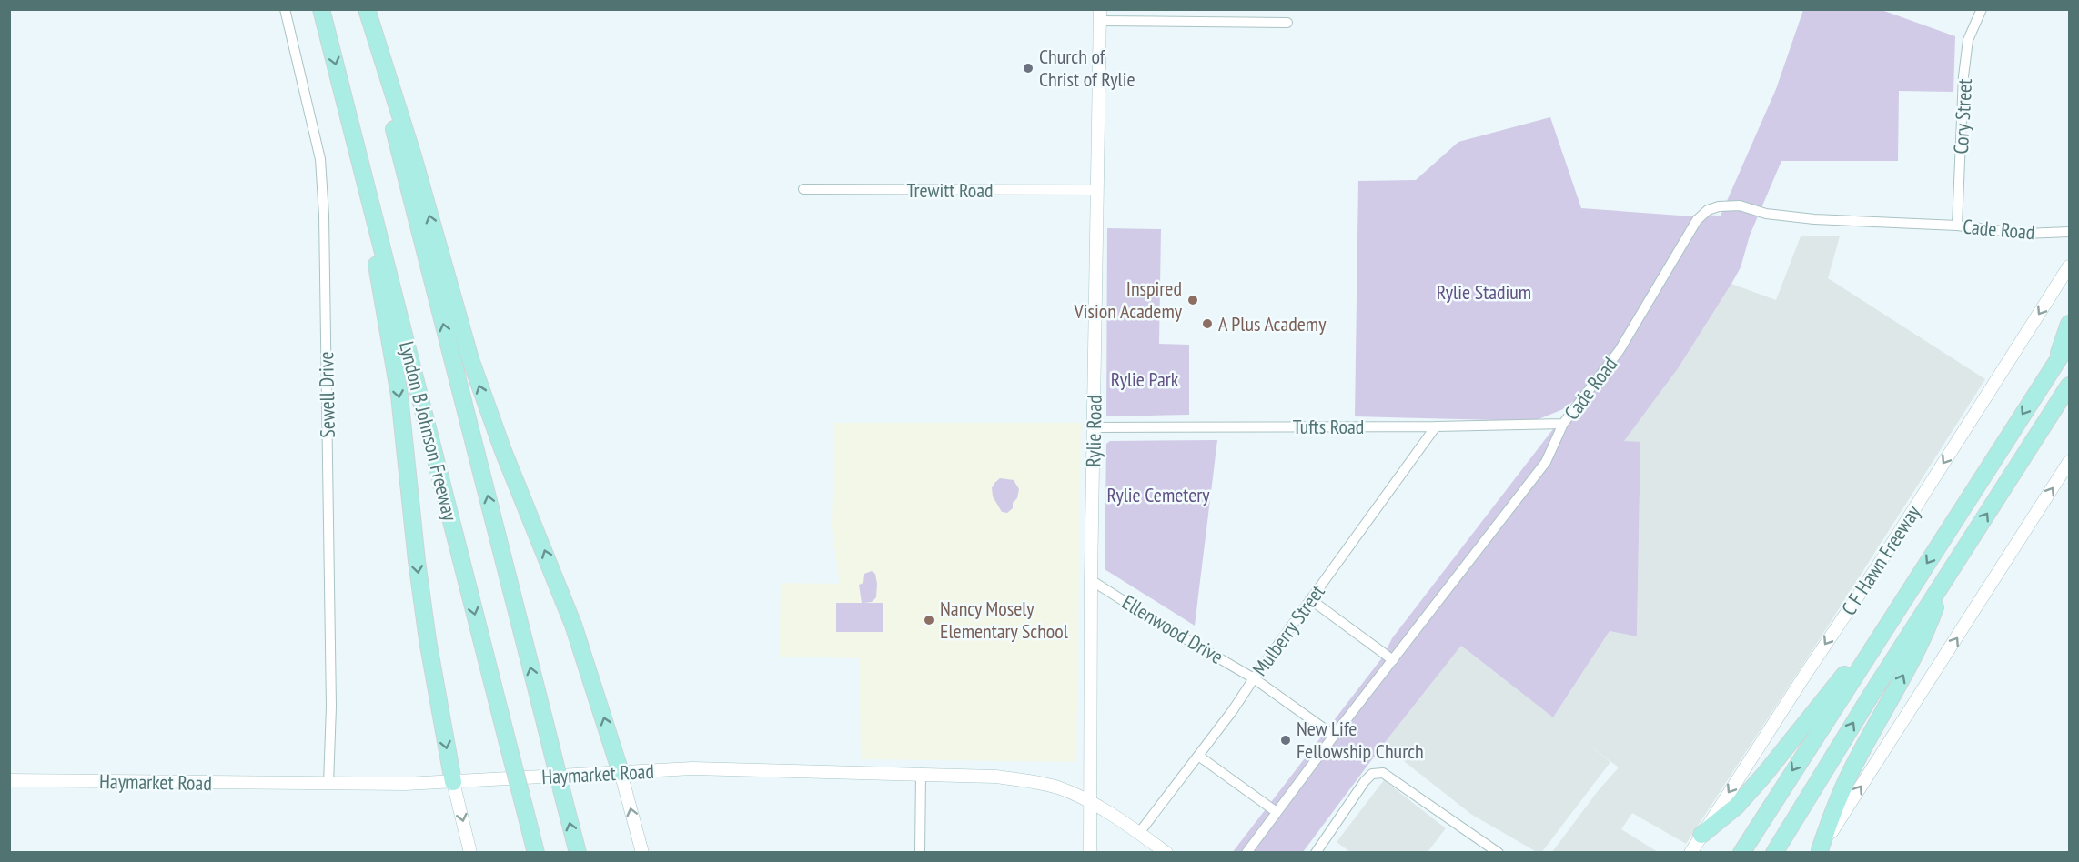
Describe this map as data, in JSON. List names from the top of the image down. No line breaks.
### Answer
{"streets":{"highway":["Lyndon B Johnson Freeway","C F Hawn Freeway"],"street":["Cory Street","Trewitt Road","Cade Road","Sewell Drive","Tufts Road","Rylie Road","Ellenwood Drive","Mulberry Street","Haymarket Road"]},"crossings":[["Cory Street","Cade Road"],["Trewitt Road","Rylie Road"],["Cade Road","Tufts Road"],["Cade Road","Ellenwood Drive"],["Sewell Drive","Haymarket Road"],["Tufts Road","Rylie Road"],["Tufts Road","Mulberry Street"],["Rylie Road","Ellenwood Drive"],["Rylie Road","Haymarket Road"],["Ellenwood Drive","Mulberry Street"],["Mulberry Street","Haymarket Road"]],"parks":["Rylie Stadium","Rylie Park","Rylie Cemetery"],"places":["Church of Christ of Rylie","Inspired Vision Academy","A Plus Academy","Nancy Mosely Elementary School","New Life Fellowship Church"]}
